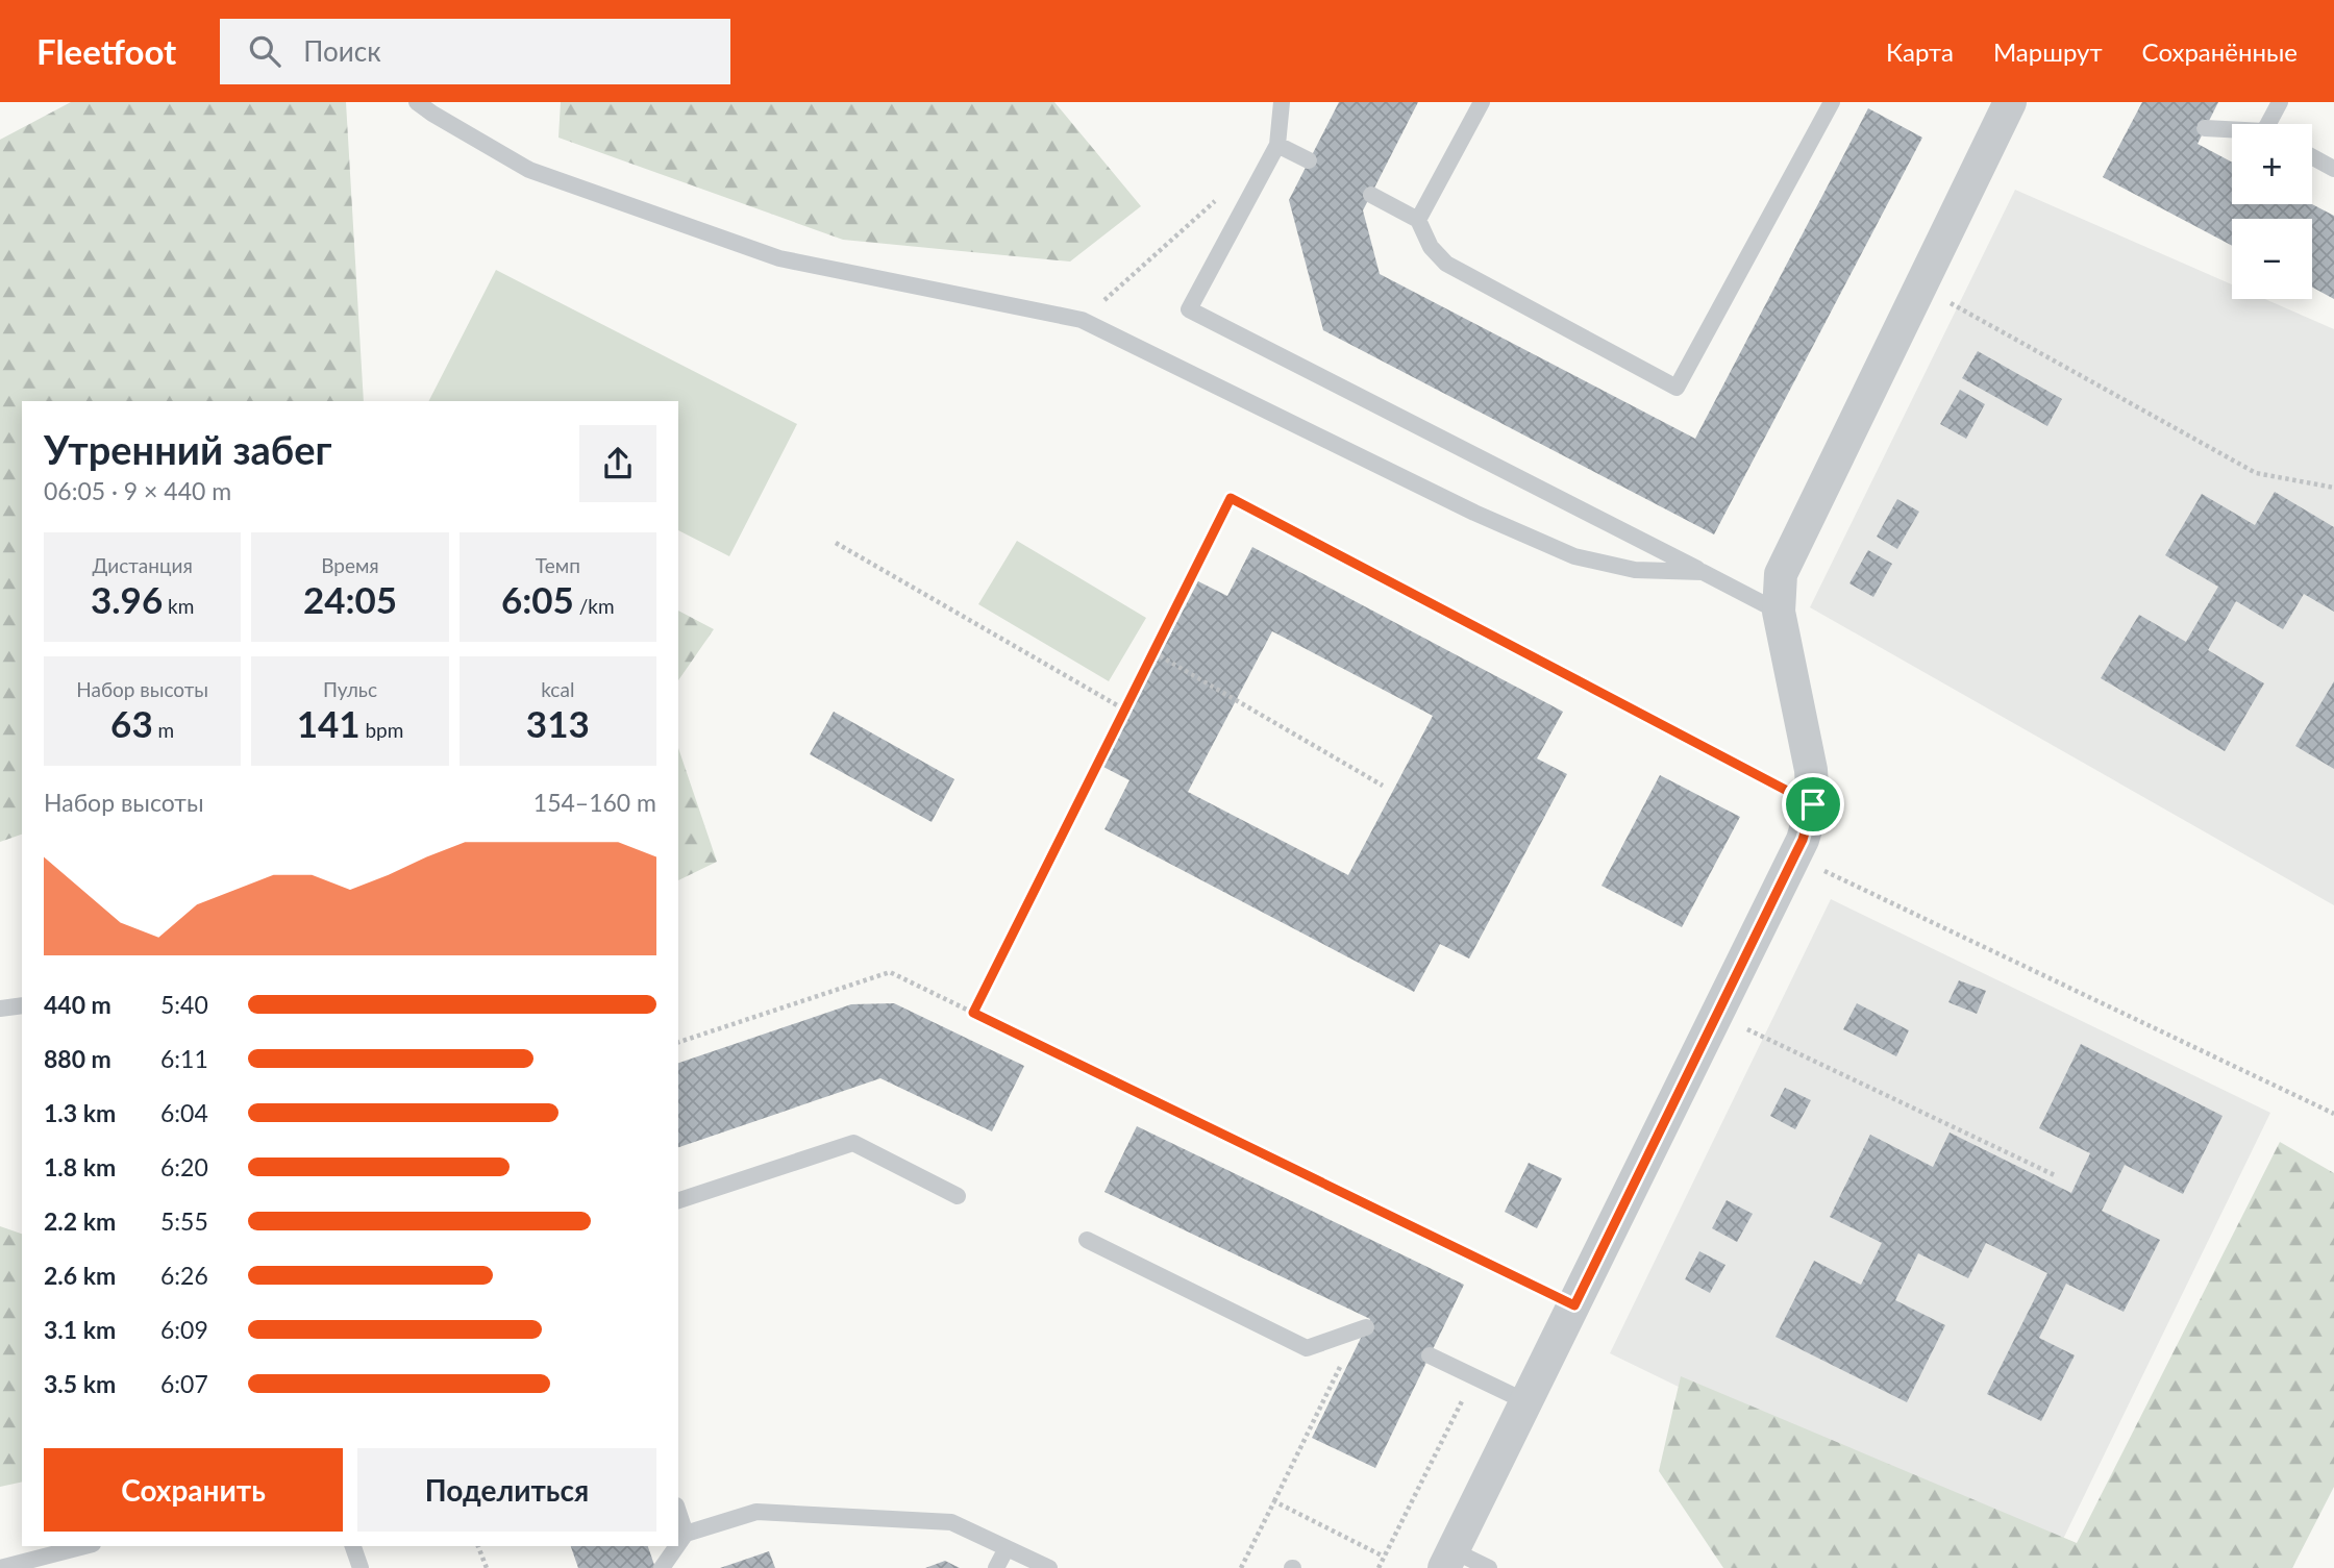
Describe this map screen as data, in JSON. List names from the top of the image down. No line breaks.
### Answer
{"page":{"header":"Fleetfoot","search":"Поиск","nav":["Карта","Маршрут","Сохранённые"],"map_buttons":["+","−"],"heading":["Утренний забег","06:05 · 9 × 440 m"],"stats":[["Дистанция","3.96 km"],["Время","24:05"],["Темп","6:05 /km"],["Набор высоты","63 m"],["Пульс","141 bpm"],["kcal","313"]],"chart":["Набор высоты","154–160 m"],"list":[{"name":"440 m","note":"5:40"},{"name":"880 m","note":"6:11"},{"name":"1.3 km","note":"6:04"},{"name":"1.8 km","note":"6:20"},{"name":"2.2 km","note":"5:55"},{"name":"2.6 km","note":"6:26"},{"name":"3.1 km","note":"6:09"},{"name":"3.5 km","note":"6:07"}],"buttons":["Сохранить","Поделиться"]}}
